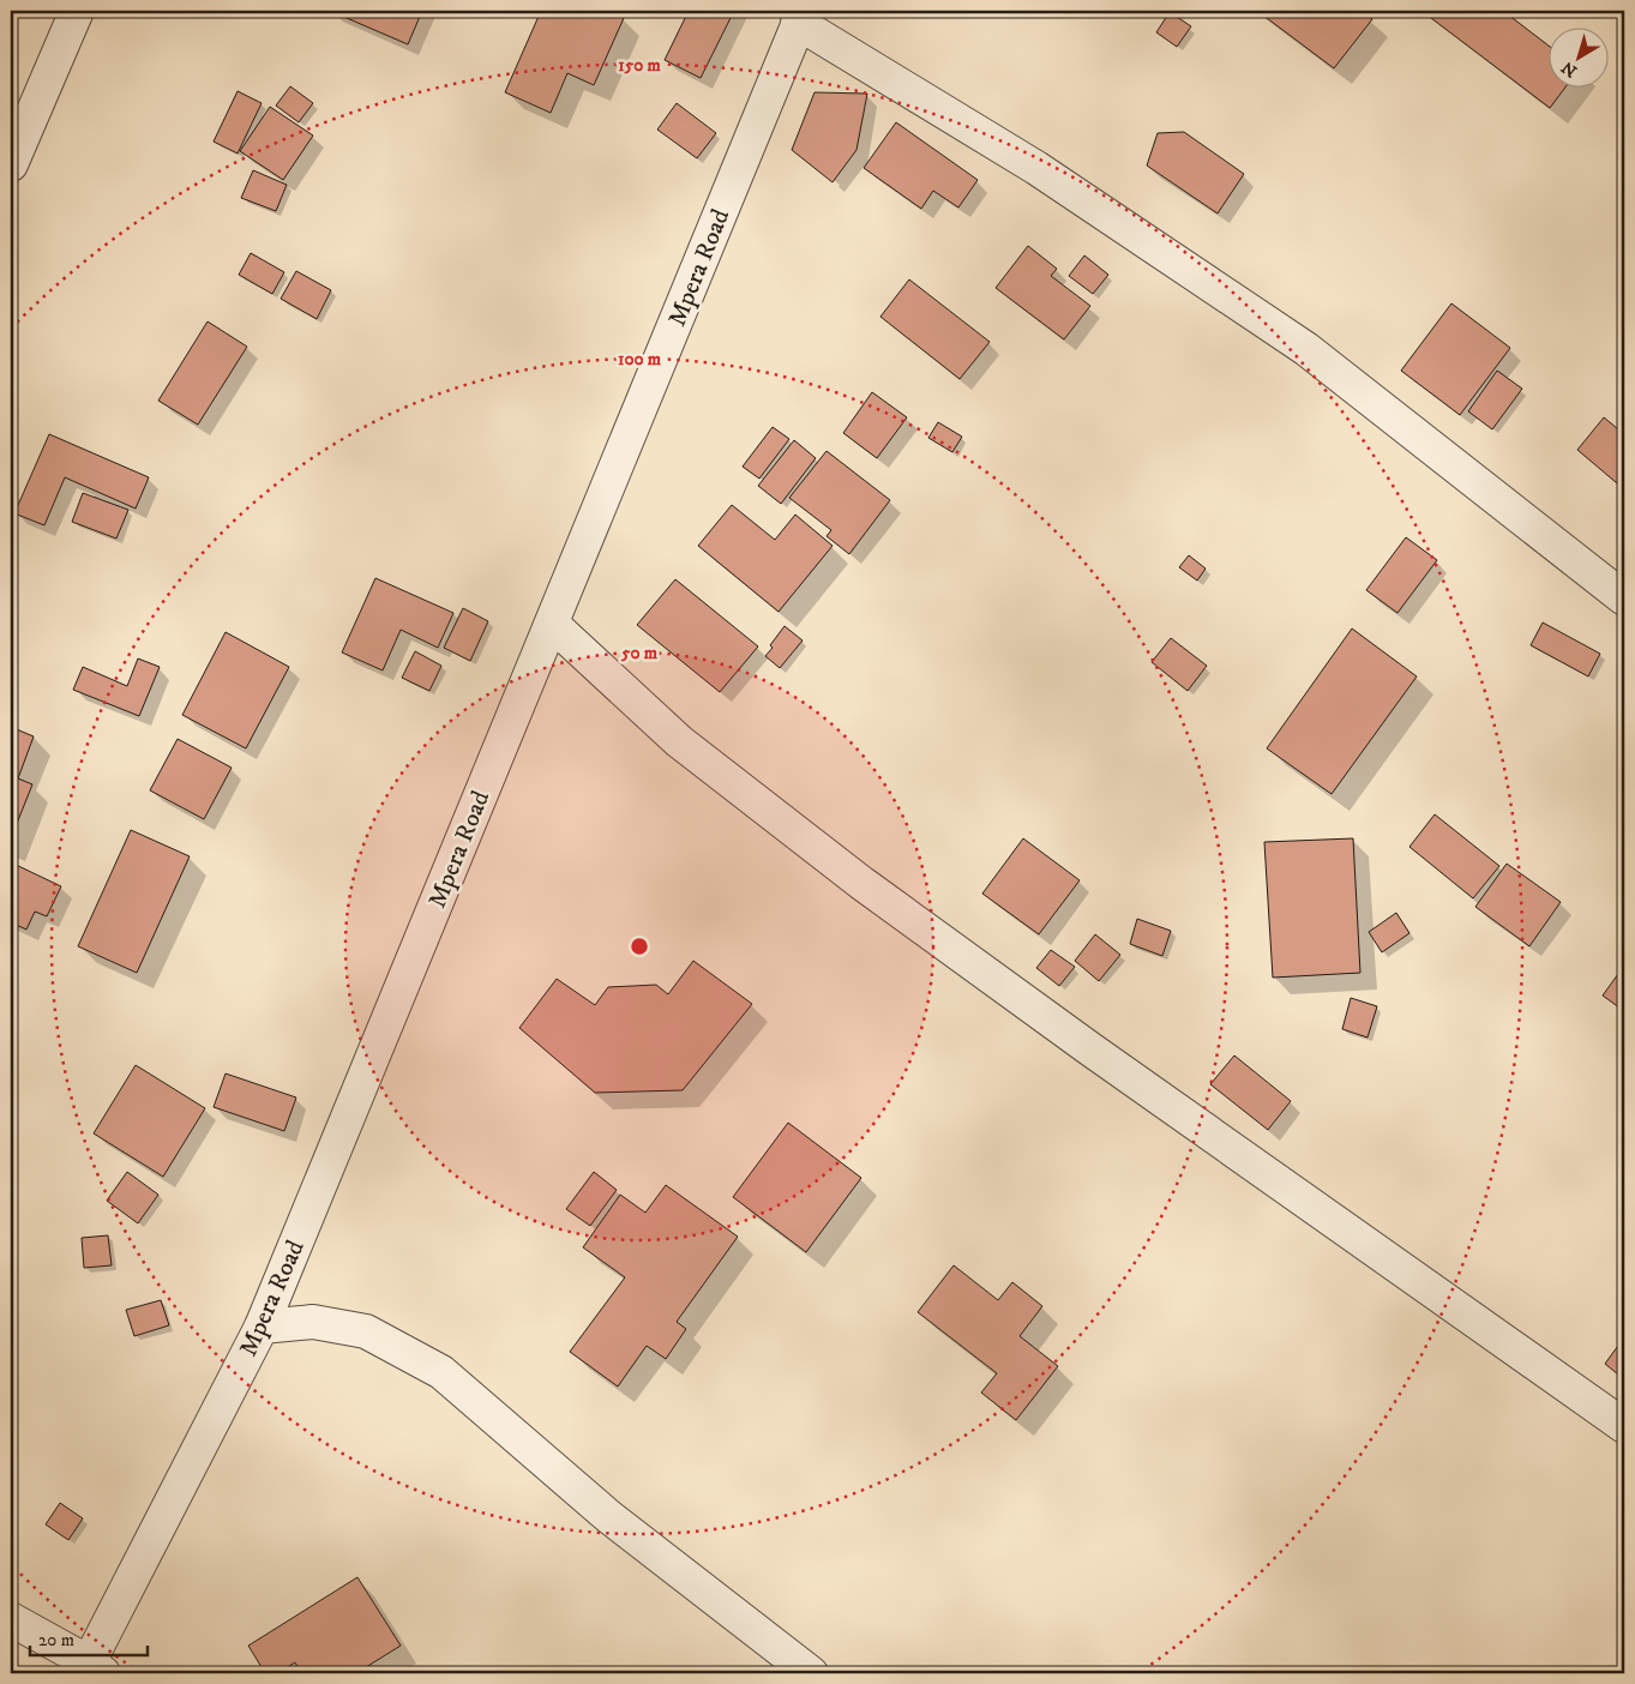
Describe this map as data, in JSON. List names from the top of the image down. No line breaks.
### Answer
{"streets":{"street":["Mpera Road"]},"scale_bar":"20 m","north":"bottom left","rings":["150 m","100 m","50 m"]}
